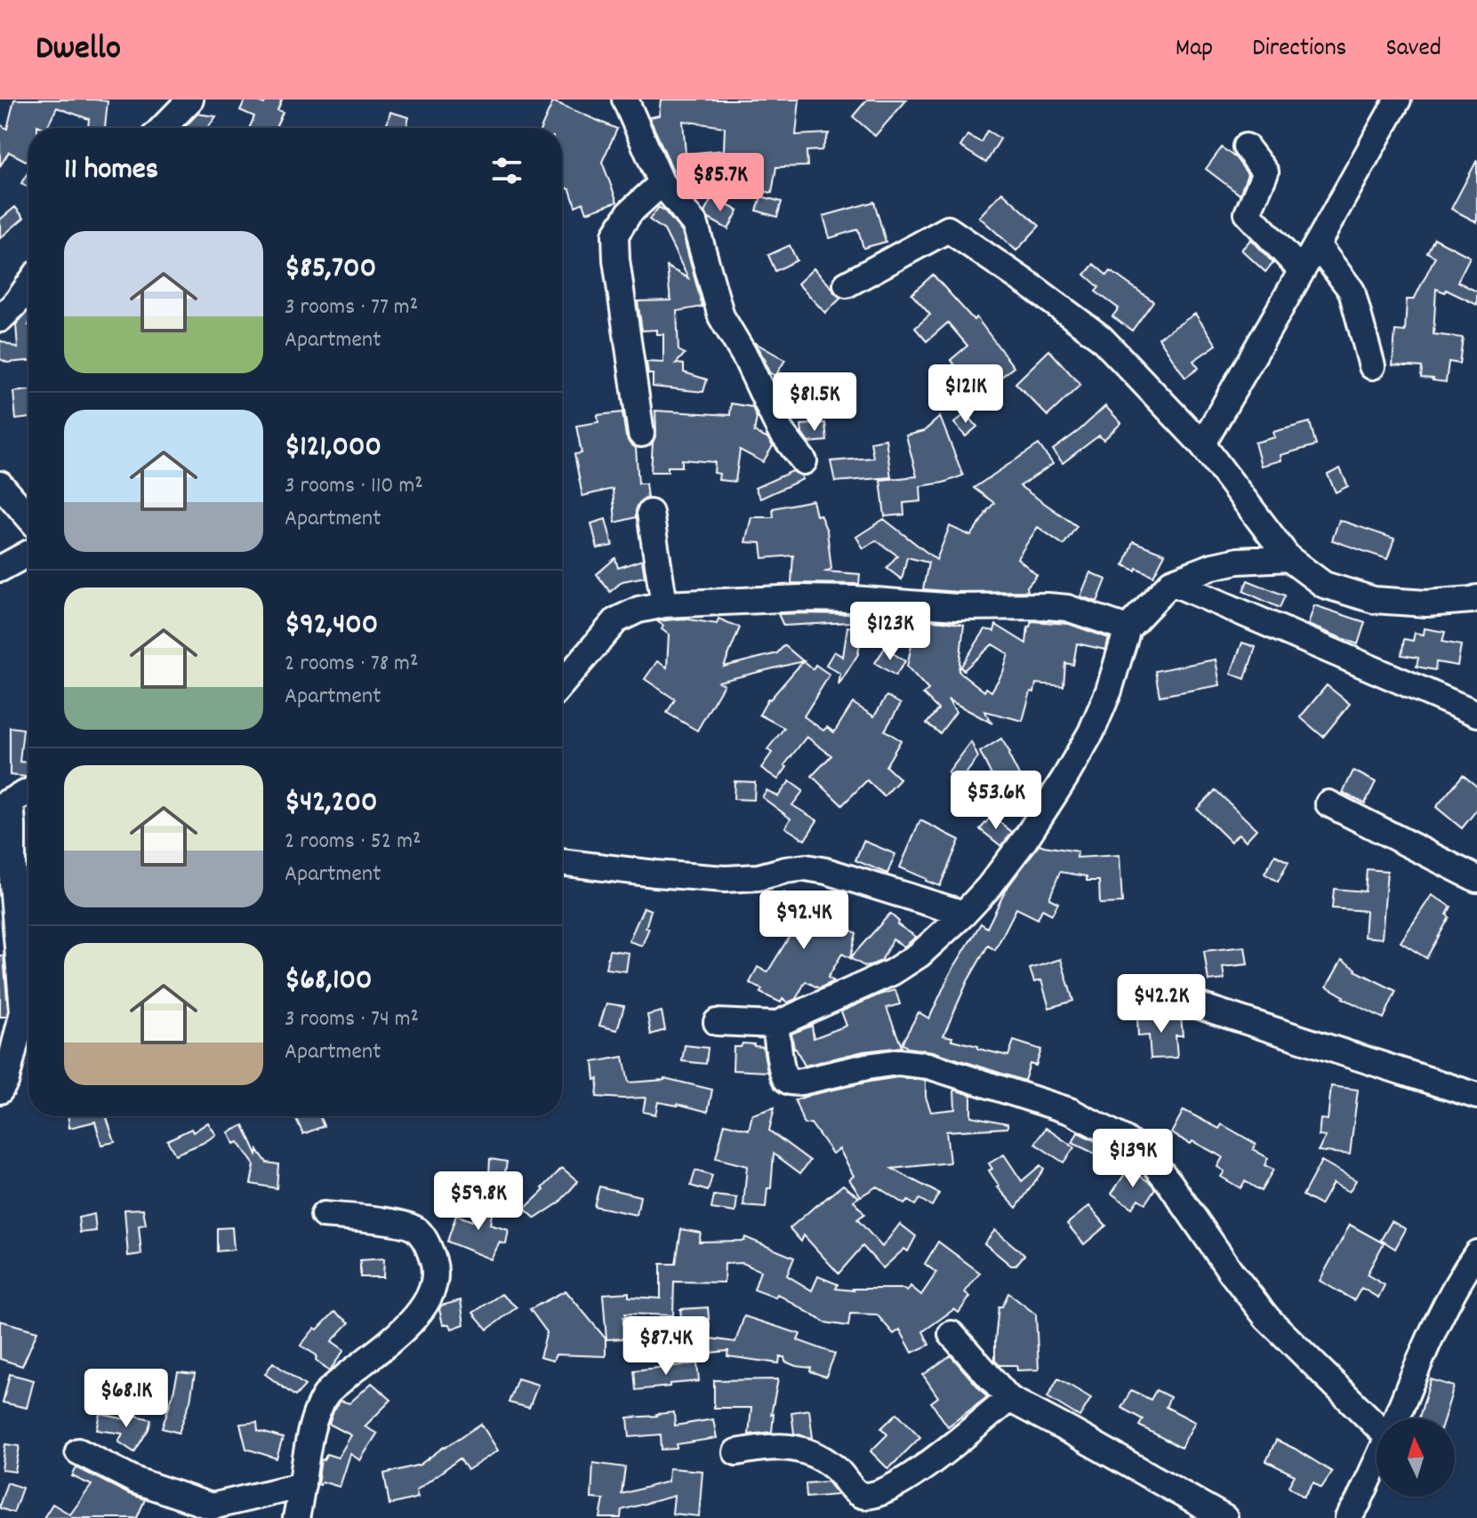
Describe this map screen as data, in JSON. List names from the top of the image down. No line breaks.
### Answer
{"north":"top","page":{"header":"Dwello","nav":["Map","Directions","Saved"],"heading":"11 homes","price":["$85.7K","$121K","$81.5K","$123K","$53.6K","$92.4K","$42.2K","$139K","$59.8K","$87.4K","$68.1K"],"list":[{"name":"$85,700","note":"3 rooms · 77 m² · Apartment"},{"name":"$121,000","note":"3 rooms · 110 m² · Apartment"},{"name":"$92,400","note":"2 rooms · 78 m² · Apartment"},{"name":"$42,200","note":"2 rooms · 52 m² · Apartment"},{"name":"$68,100","note":"3 rooms · 74 m² · Apartment"}]}}
